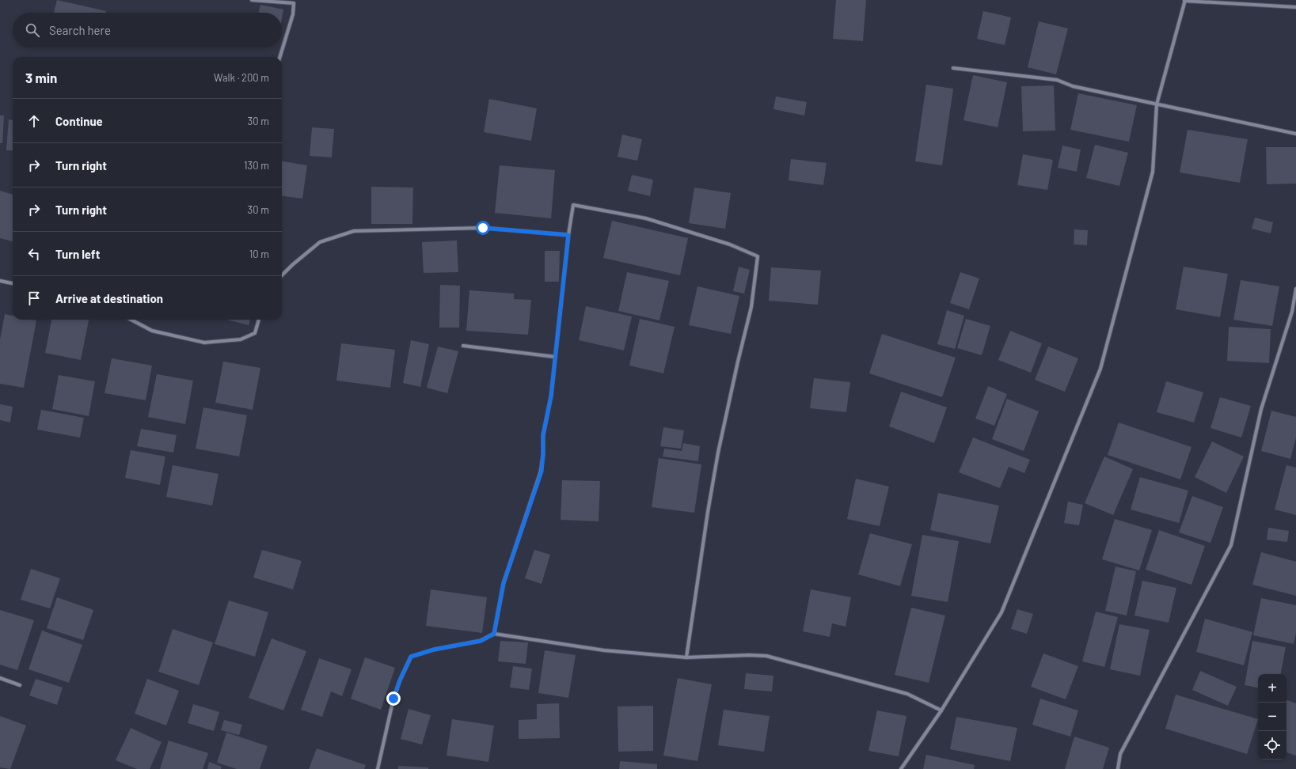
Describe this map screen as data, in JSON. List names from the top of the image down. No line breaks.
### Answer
{"page":{"search":"Search here","heading":["3 min","Walk · 200 m"],"list":[["Continue","30 m"],["Turn right","130 m"],["Turn right","30 m"],["Turn left","10 m"],"Arrive at destination"],"map_buttons":["+","−"]}}
